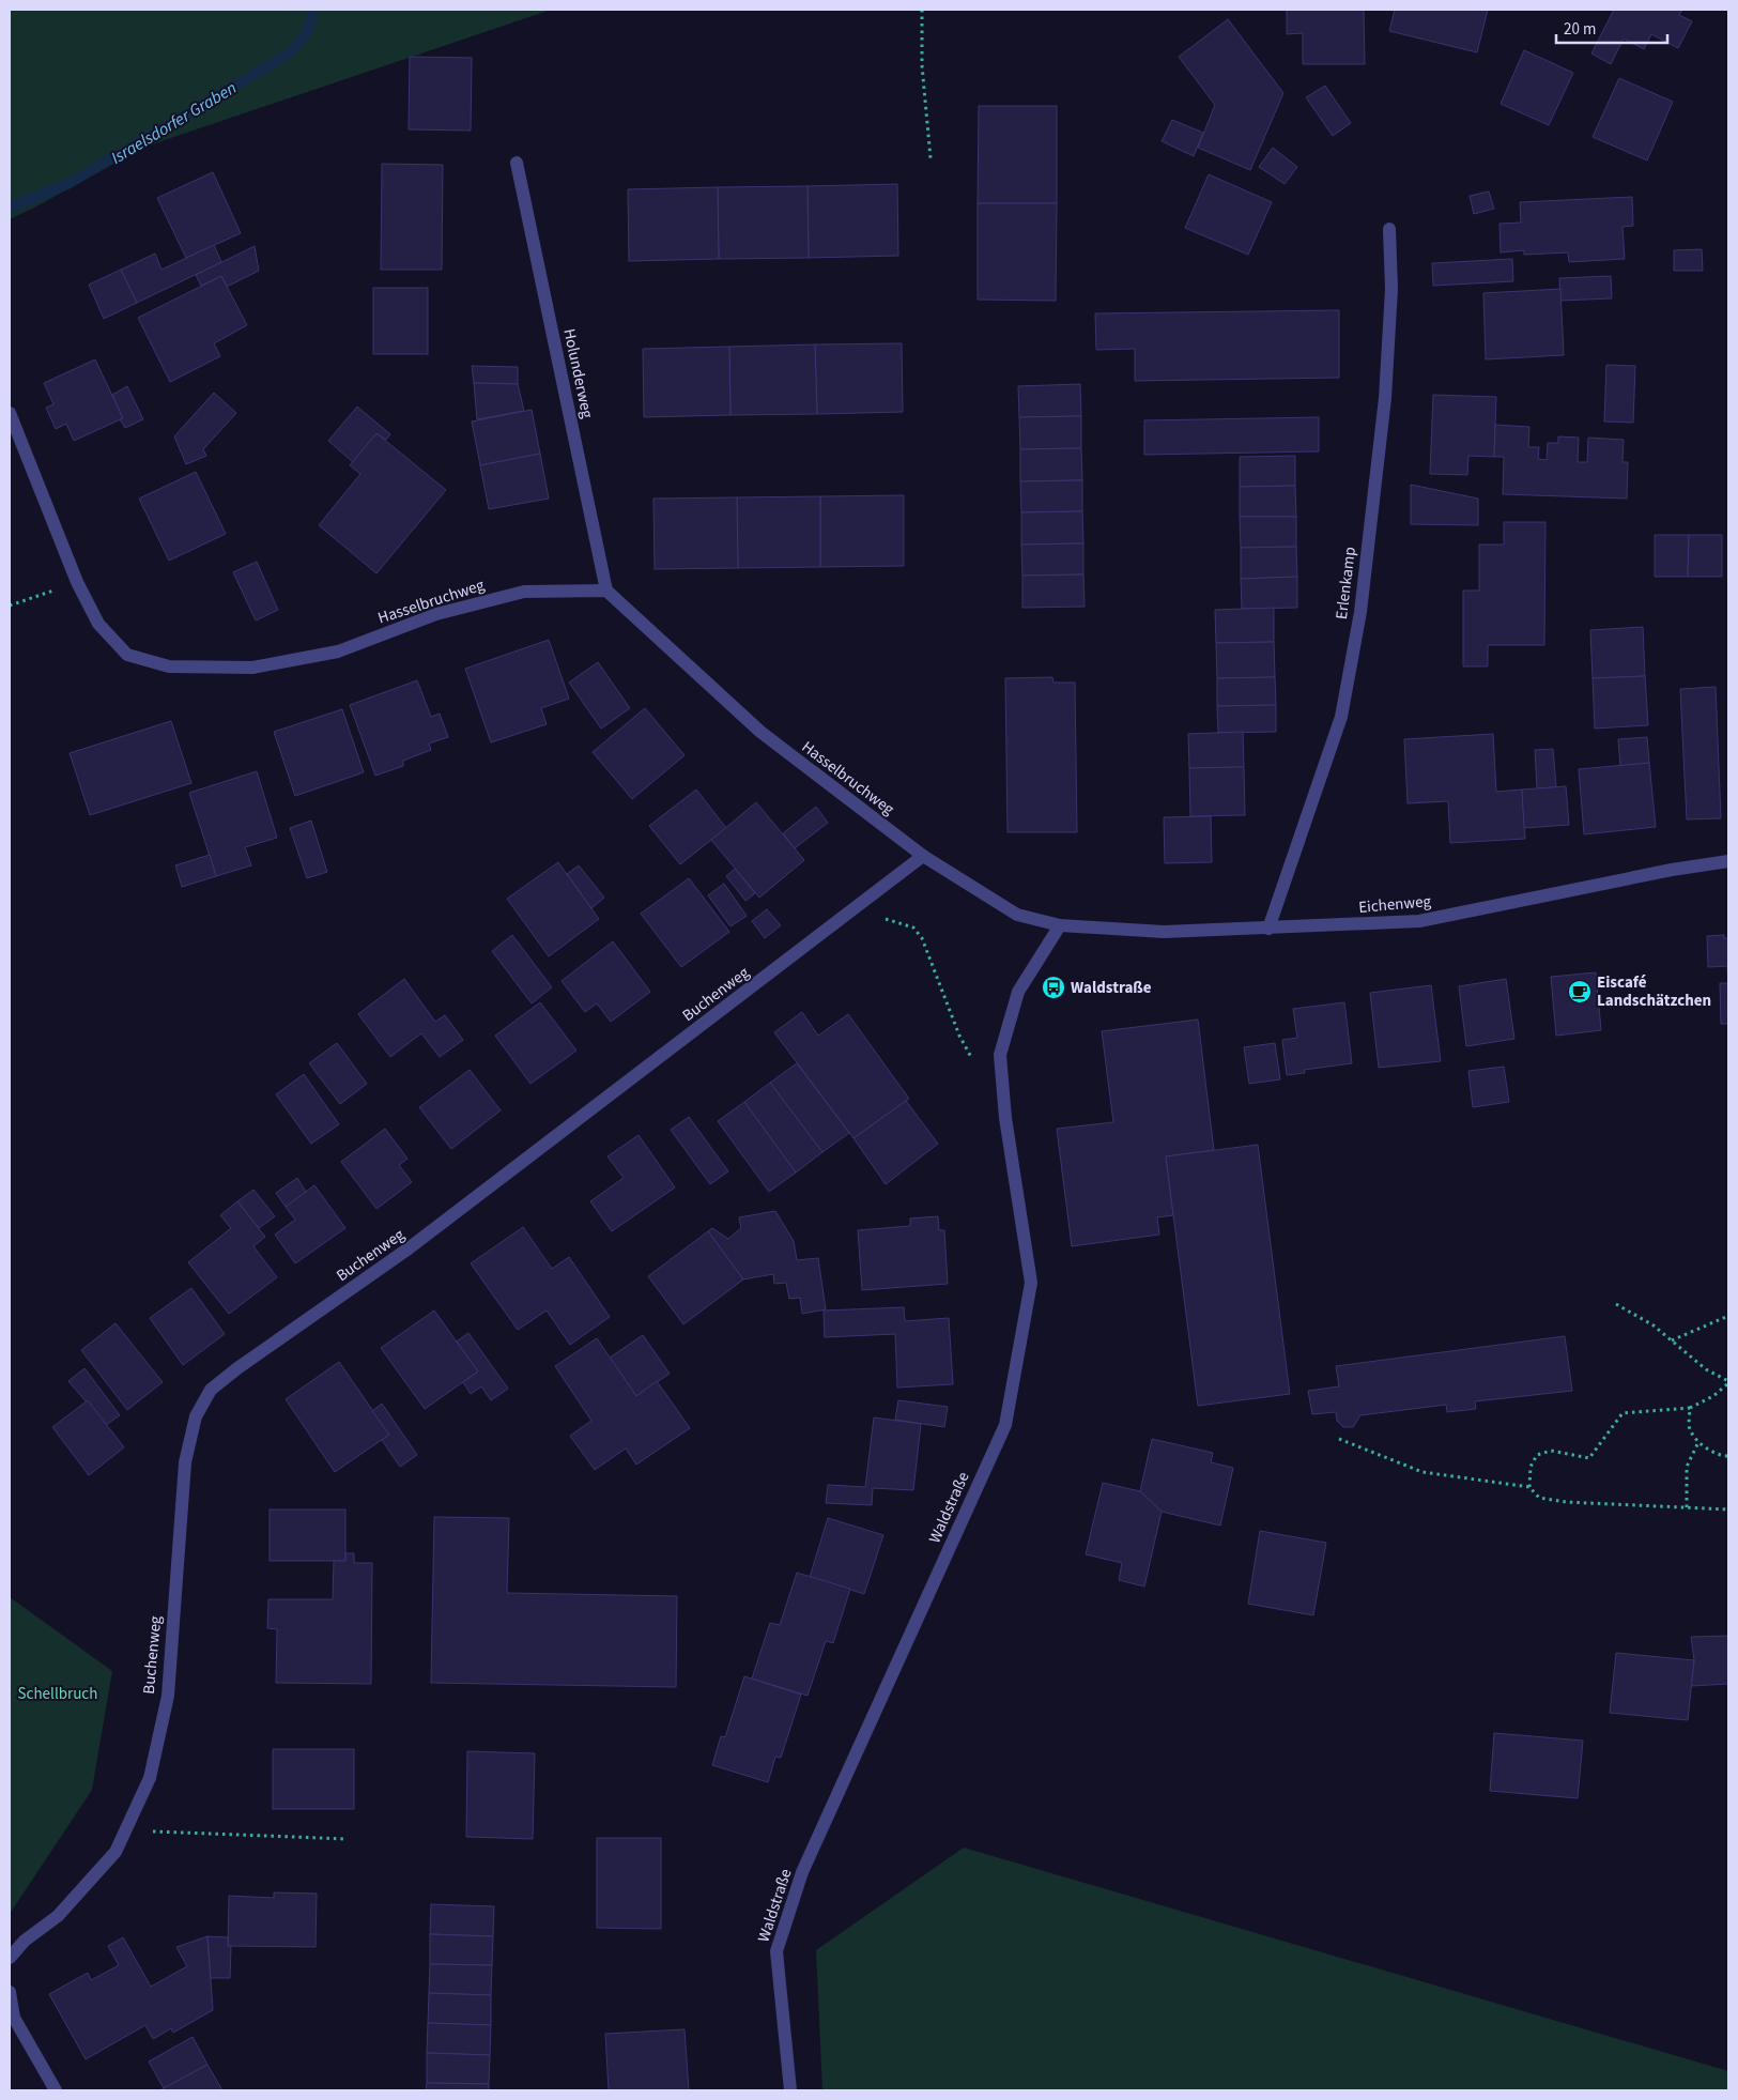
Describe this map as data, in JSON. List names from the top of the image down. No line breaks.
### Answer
{"streets":{"street":["Holunderweg","Erlenkamp","Hasselbruchweg","Eichenweg","Buchenweg","Waldstraße"]},"crossings":[["Holunderweg","Hasselbruchweg"],["Erlenkamp","Eichenweg"],["Hasselbruchweg","Buchenweg"],["Eichenweg","Waldstraße"]],"water":["Israelsdorfer Graben"],"parks":["Schellbruch"],"places":{"bus stop":["Waldstraße"],"cafe":["Eiscafé Landschätzchen"]},"scale_bar":"20 m"}
